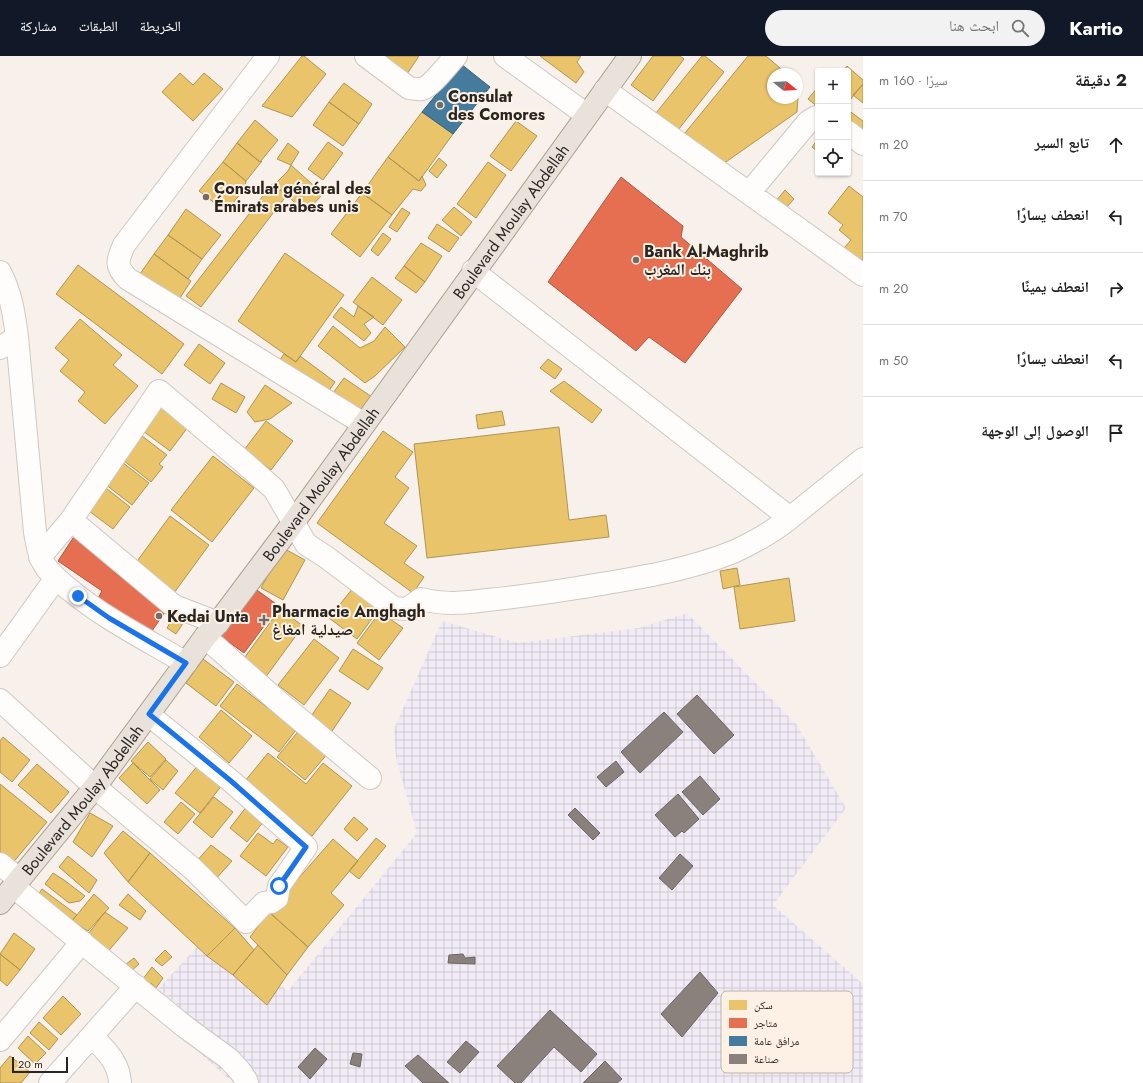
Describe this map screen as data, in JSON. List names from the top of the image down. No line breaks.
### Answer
{"streets":{"main road":["Boulevard Moulay Abdellah"]},"places":{"other":["Consulat des Comores","Consulat général des Émirats arabes unis","Bank Al-Maghrib بنك المغرب","Kedai Unta"],"health":["Pharmacie Amghagh صيدلية امغاغ"]},"legend":["سكن","متاجر","مرافق عامة","صناعة"],"scale_bar":"20 m","north":"right","page":{"header":"Kartio","search":"ابحث هنا","nav":["الخريطة","الطبقات","مشاركة"],"heading":["2 دقيقة","سيرًا · 160 m"],"map_buttons":["+","−"],"list":[["تابع السير","20 m"],["انعطف يسارًا","70 m"],["انعطف يمينًا","20 m"],["انعطف يسارًا","50 m"],"الوصول إلى الوجهة"],"scale":"20 m"}}
